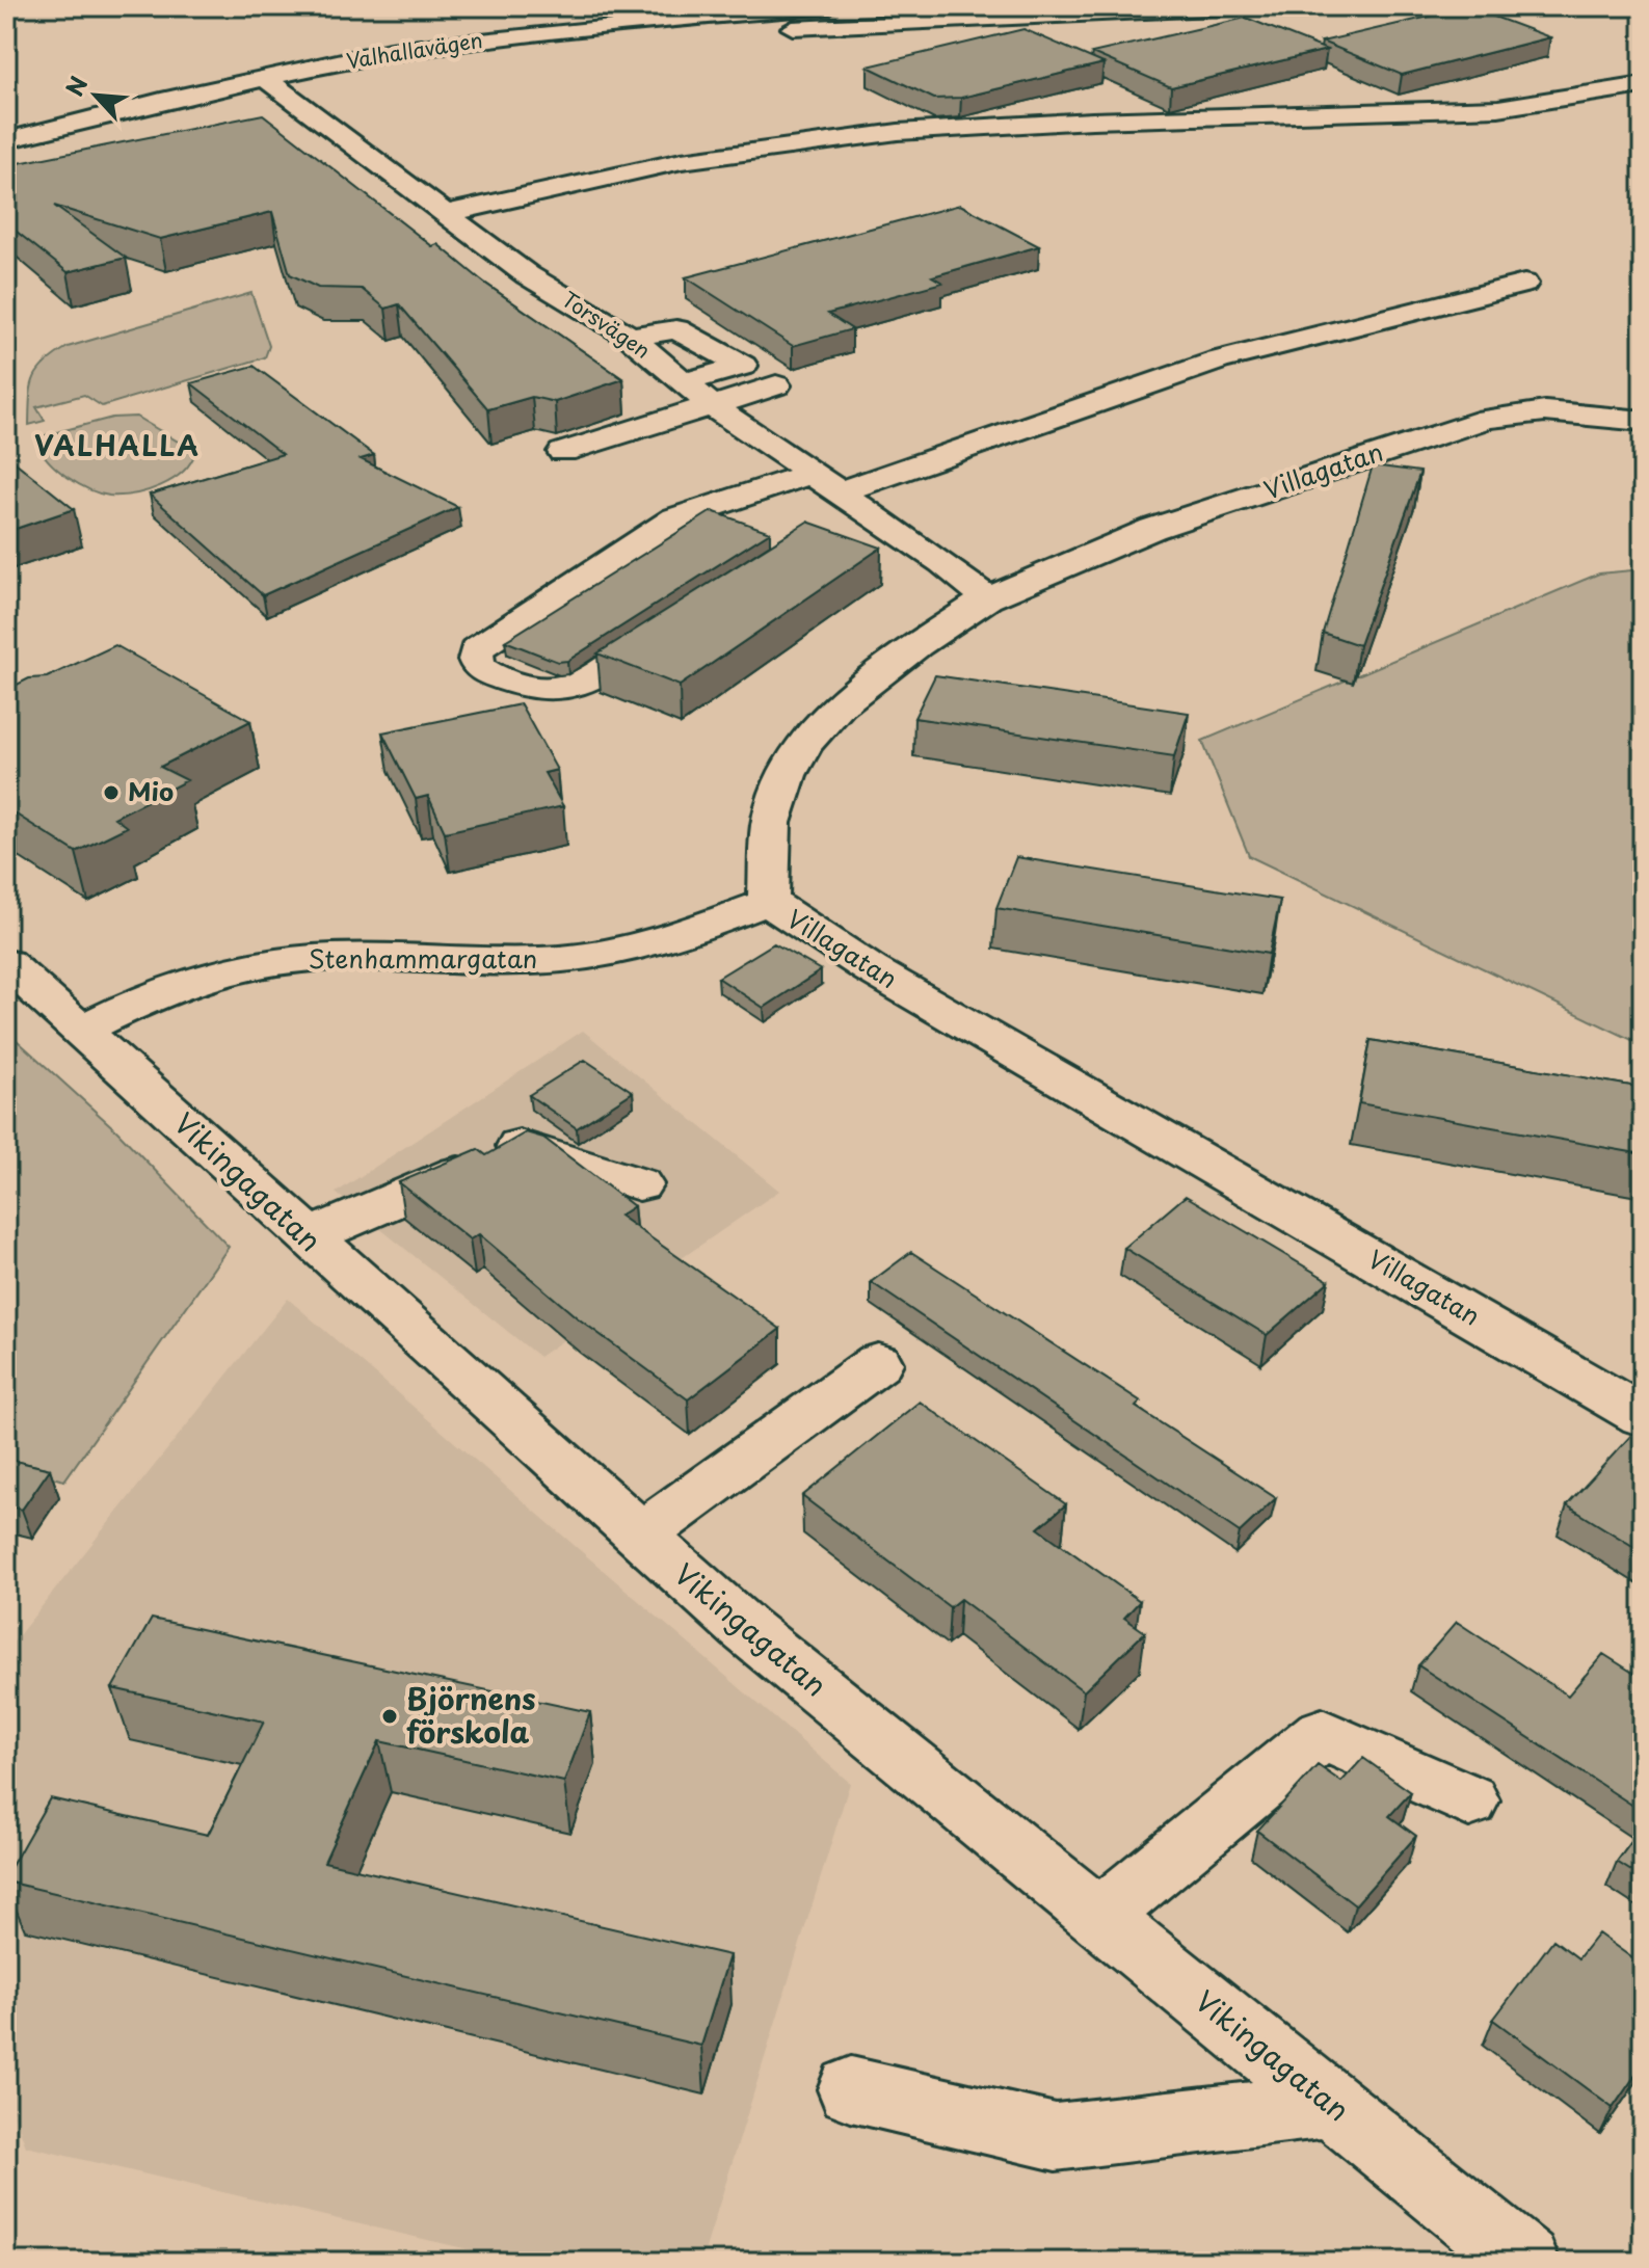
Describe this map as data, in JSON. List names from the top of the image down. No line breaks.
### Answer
{"streets":{"street":["Valhallavägen","Torsvägen","Villagatan","Stenhammargatan","Vikingagatan"]},"crossings":[["Valhallavägen","Torsvägen"],["Torsvägen","Villagatan"],["Villagatan","Stenhammargatan"],["Stenhammargatan","Vikingagatan"]],"districts":["VALHALLA"],"places":["Mio","Björnens förskola"],"north":"top left"}
